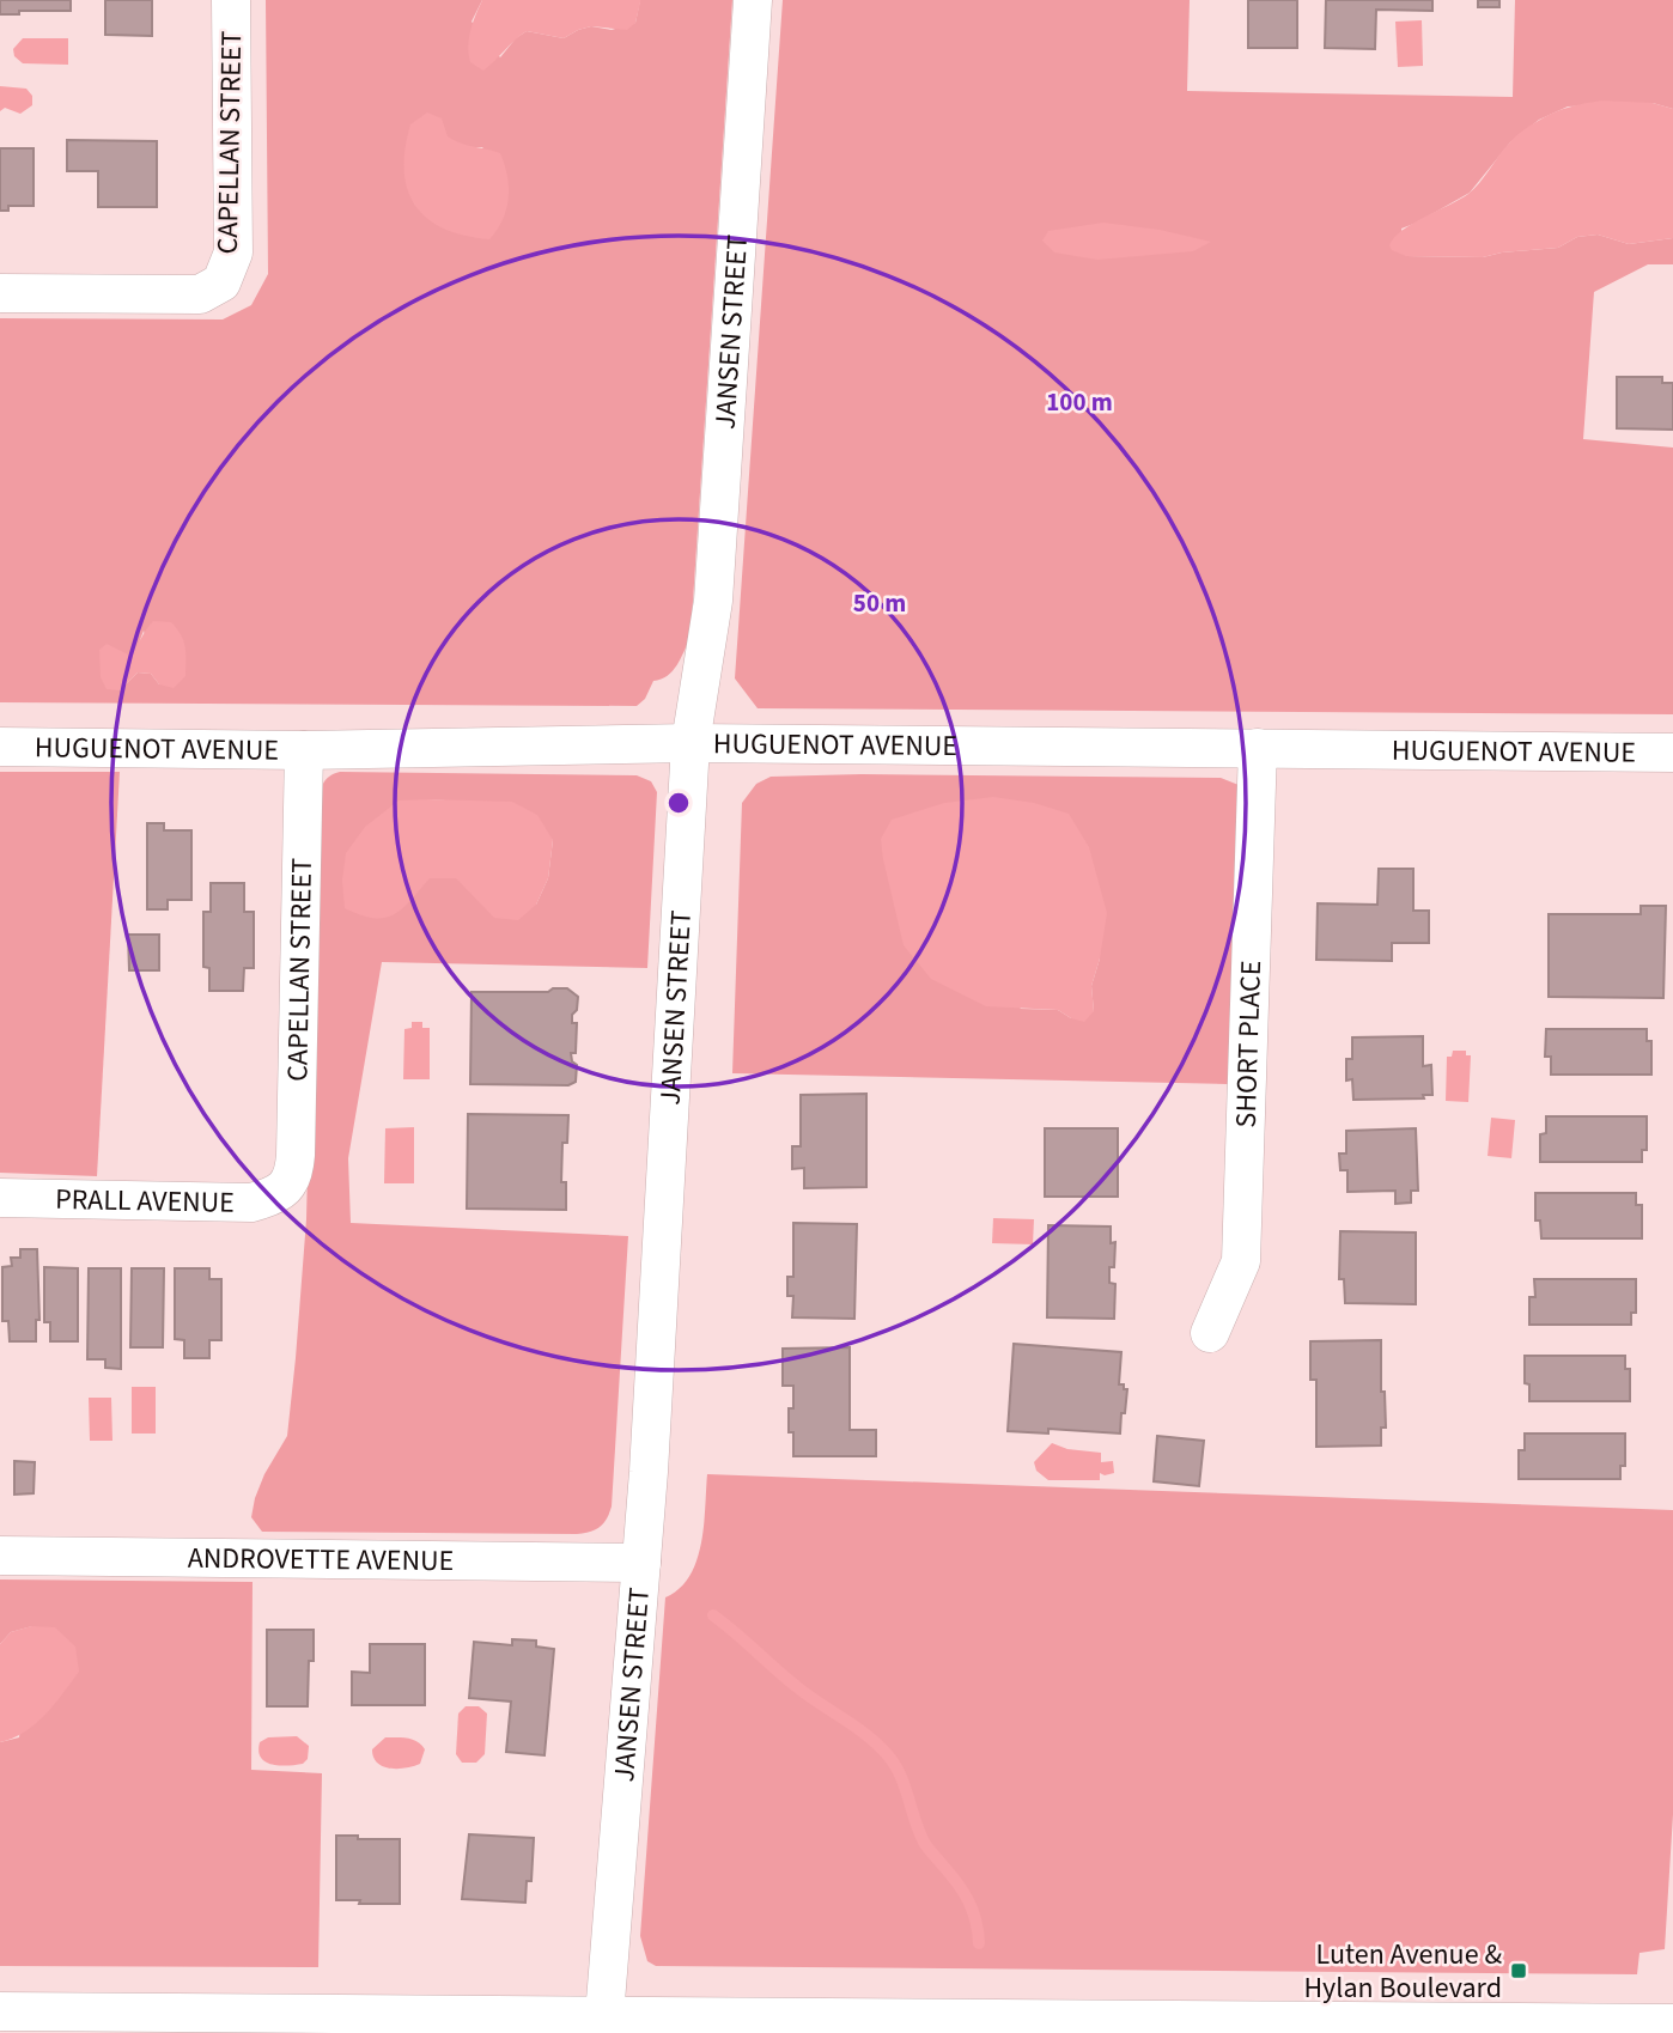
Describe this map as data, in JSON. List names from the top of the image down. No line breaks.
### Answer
{"streets":{"street":["CAPELLAN STREET","JANSEN STREET","HUGUENOT AVENUE","SHORT PLACE","PRALL AVENUE","ANDROVETTE AVENUE"]},"crossings":[["CAPELLAN STREET","HUGUENOT AVENUE"],["CAPELLAN STREET","PRALL AVENUE"],["JANSEN STREET","HUGUENOT AVENUE"],["JANSEN STREET","ANDROVETTE AVENUE"],["HUGUENOT AVENUE","SHORT PLACE"]],"places":{"transit":["Luten Avenue & Hylan Boulevard"]},"rings":["100 m","50 m"]}
